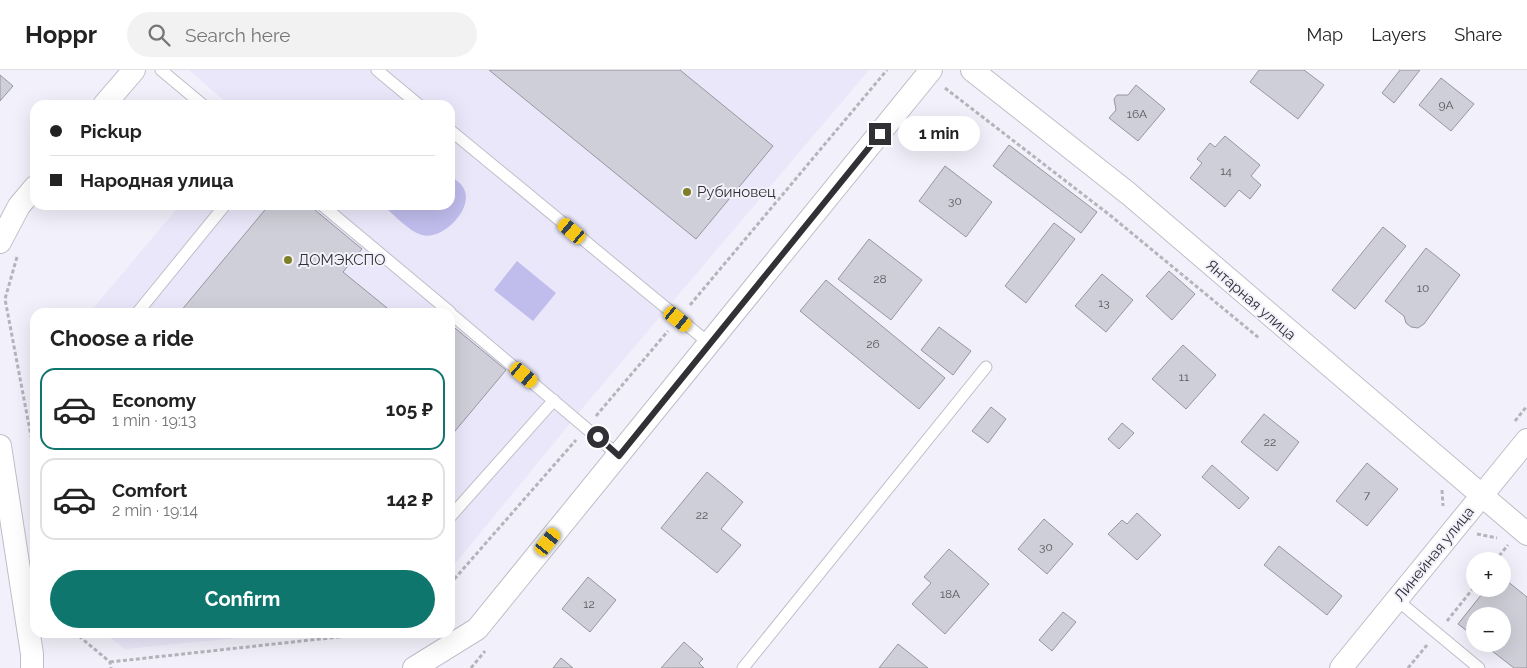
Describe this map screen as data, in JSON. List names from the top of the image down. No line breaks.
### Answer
{"streets":{"street":["Янтарная улица","Линейная улица"]},"crossings":[["Янтарная улица","Линейная улица"]],"places":["Рубиновец","ДОМЭКСПО"],"house_numbers":["9А","16А","14","30","28","10","13","26","11","22","7","22","30","18А","12"],"page":{"header":"Hoppr","search":"Search here","nav":["Map","Layers","Share"],"banner":["Pickup","Народная улица"],"bubble":"1 min","heading":"Choose a ride","list":[{"name":"Economy","note":"1 min · 19:13","value":"105 ₽"},{"name":"Comfort","note":"2 min · 19:14","value":"142 ₽"}],"map_buttons":["+","−"],"buttons":"Confirm"}}
